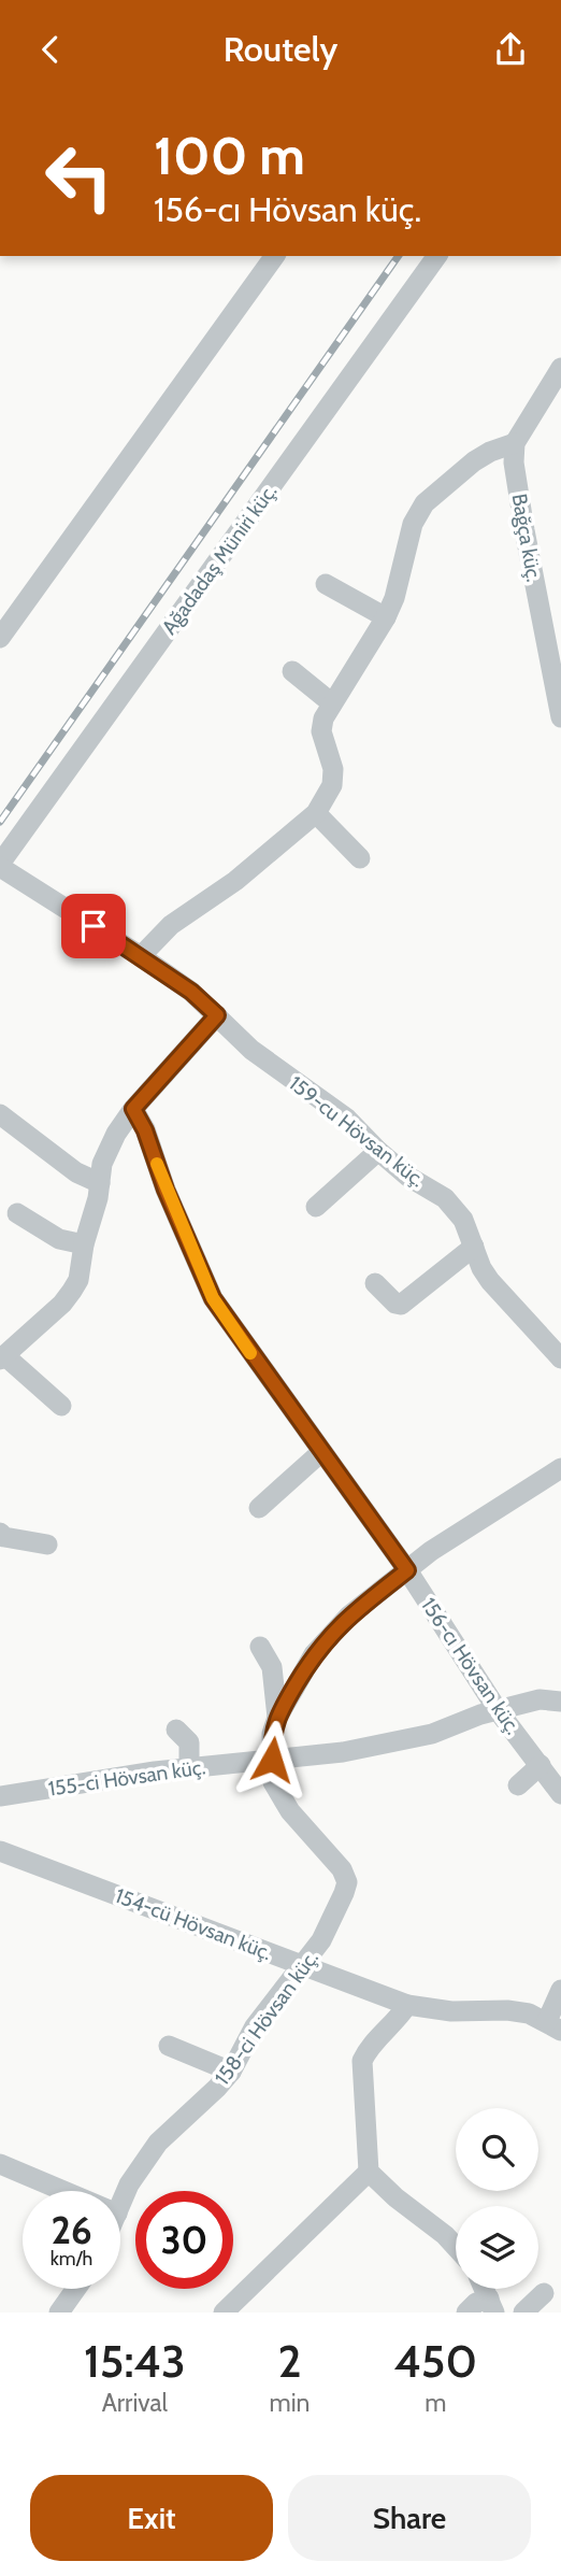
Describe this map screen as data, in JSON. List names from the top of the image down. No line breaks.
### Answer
{"streets":{"street":["Bağça küç.","Ağadadaş Müniri küç.","159-cu Hövsan küç.","156-cı Hövsan küç.","155-ci Hövsan küç.","154-cü Hövsan küç.","158-ci Hövsan küç."]},"crossings":[["Ağadadaş Müniri küç.","159-cu Hövsan küç."],["156-cı Hövsan küç.","155-ci Hövsan küç."],["156-cı Hövsan küç.","158-ci Hövsan küç."],["155-ci Hövsan küç.","158-ci Hövsan küç."],["154-cü Hövsan küç.","158-ci Hövsan küç."]],"page":{"header":"Routely","turn":["100 m","156-cı Hövsan küç."],"speed":"26 km/h","limit":"30","eta":["15:43","Arrival","2","min","450","m"],"buttons":["Exit","Share"]}}
